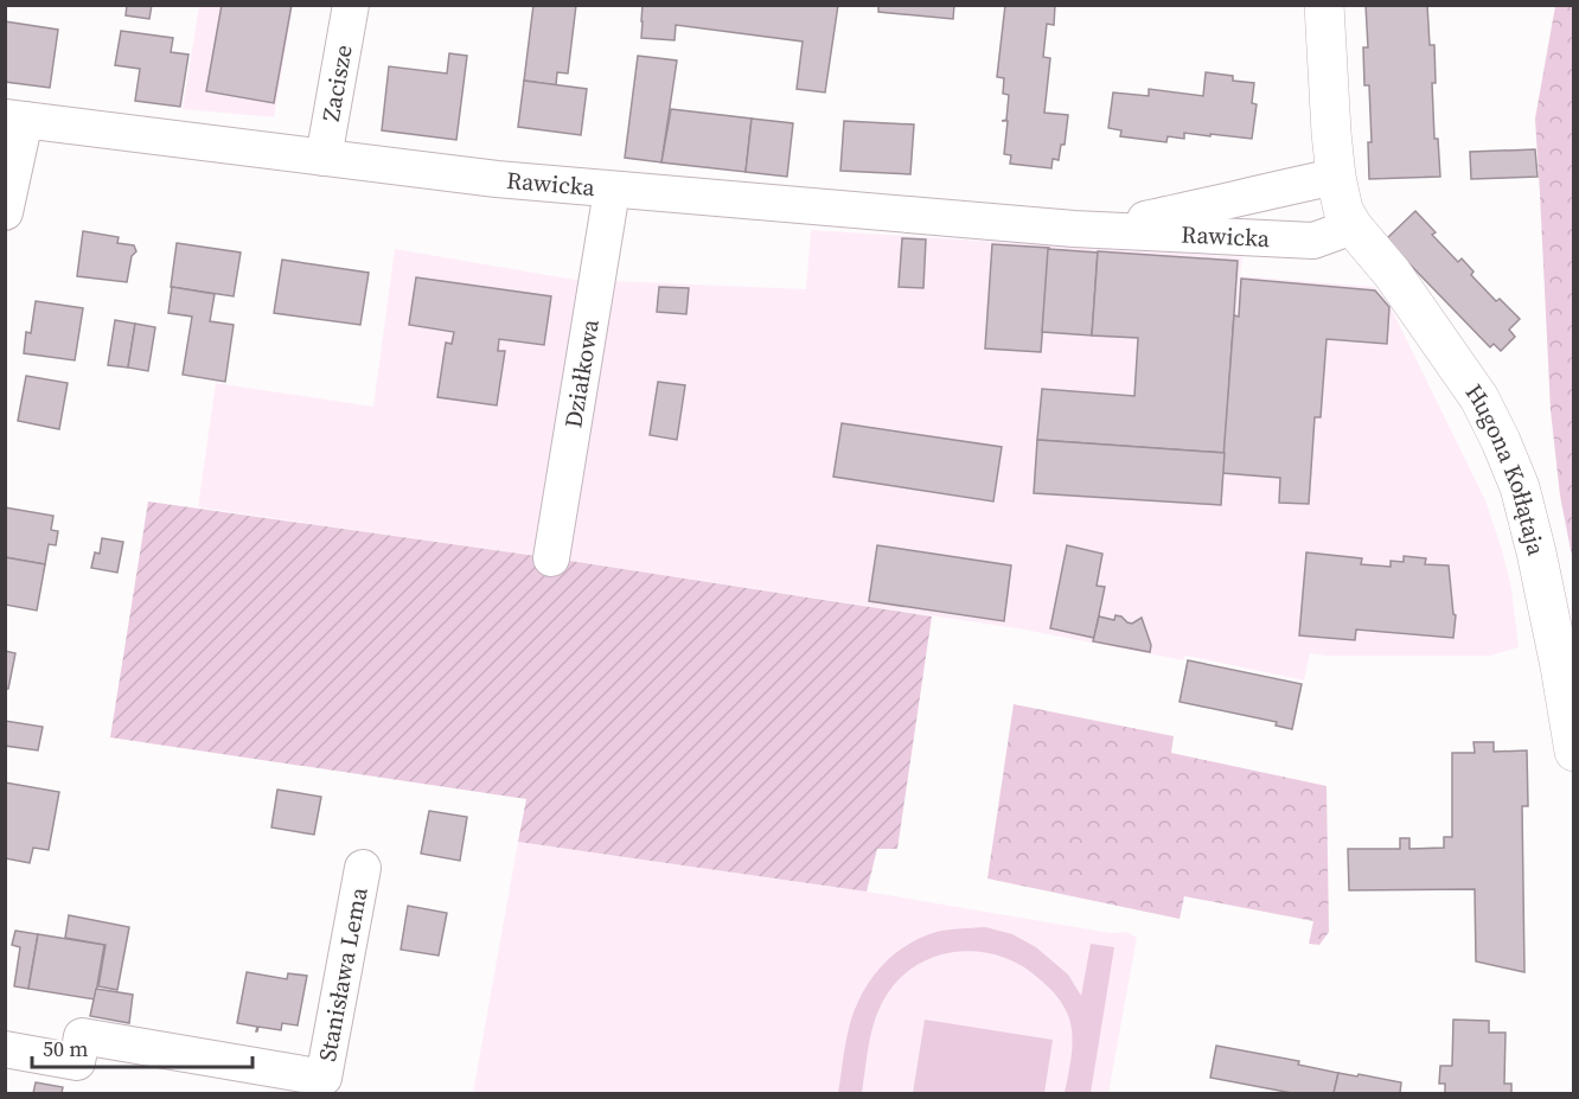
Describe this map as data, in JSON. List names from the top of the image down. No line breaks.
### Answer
{"streets":{"main road":["Hugona Kołłątaja"],"street":["Zacisze","Rawicka","Działkowa","Stanisława Lema"]},"crossings":[["Zacisze","Rawicka"],["Rawicka","Działkowa"],["Rawicka","Hugona Kołłątaja"]],"scale_bar":"50 m"}
